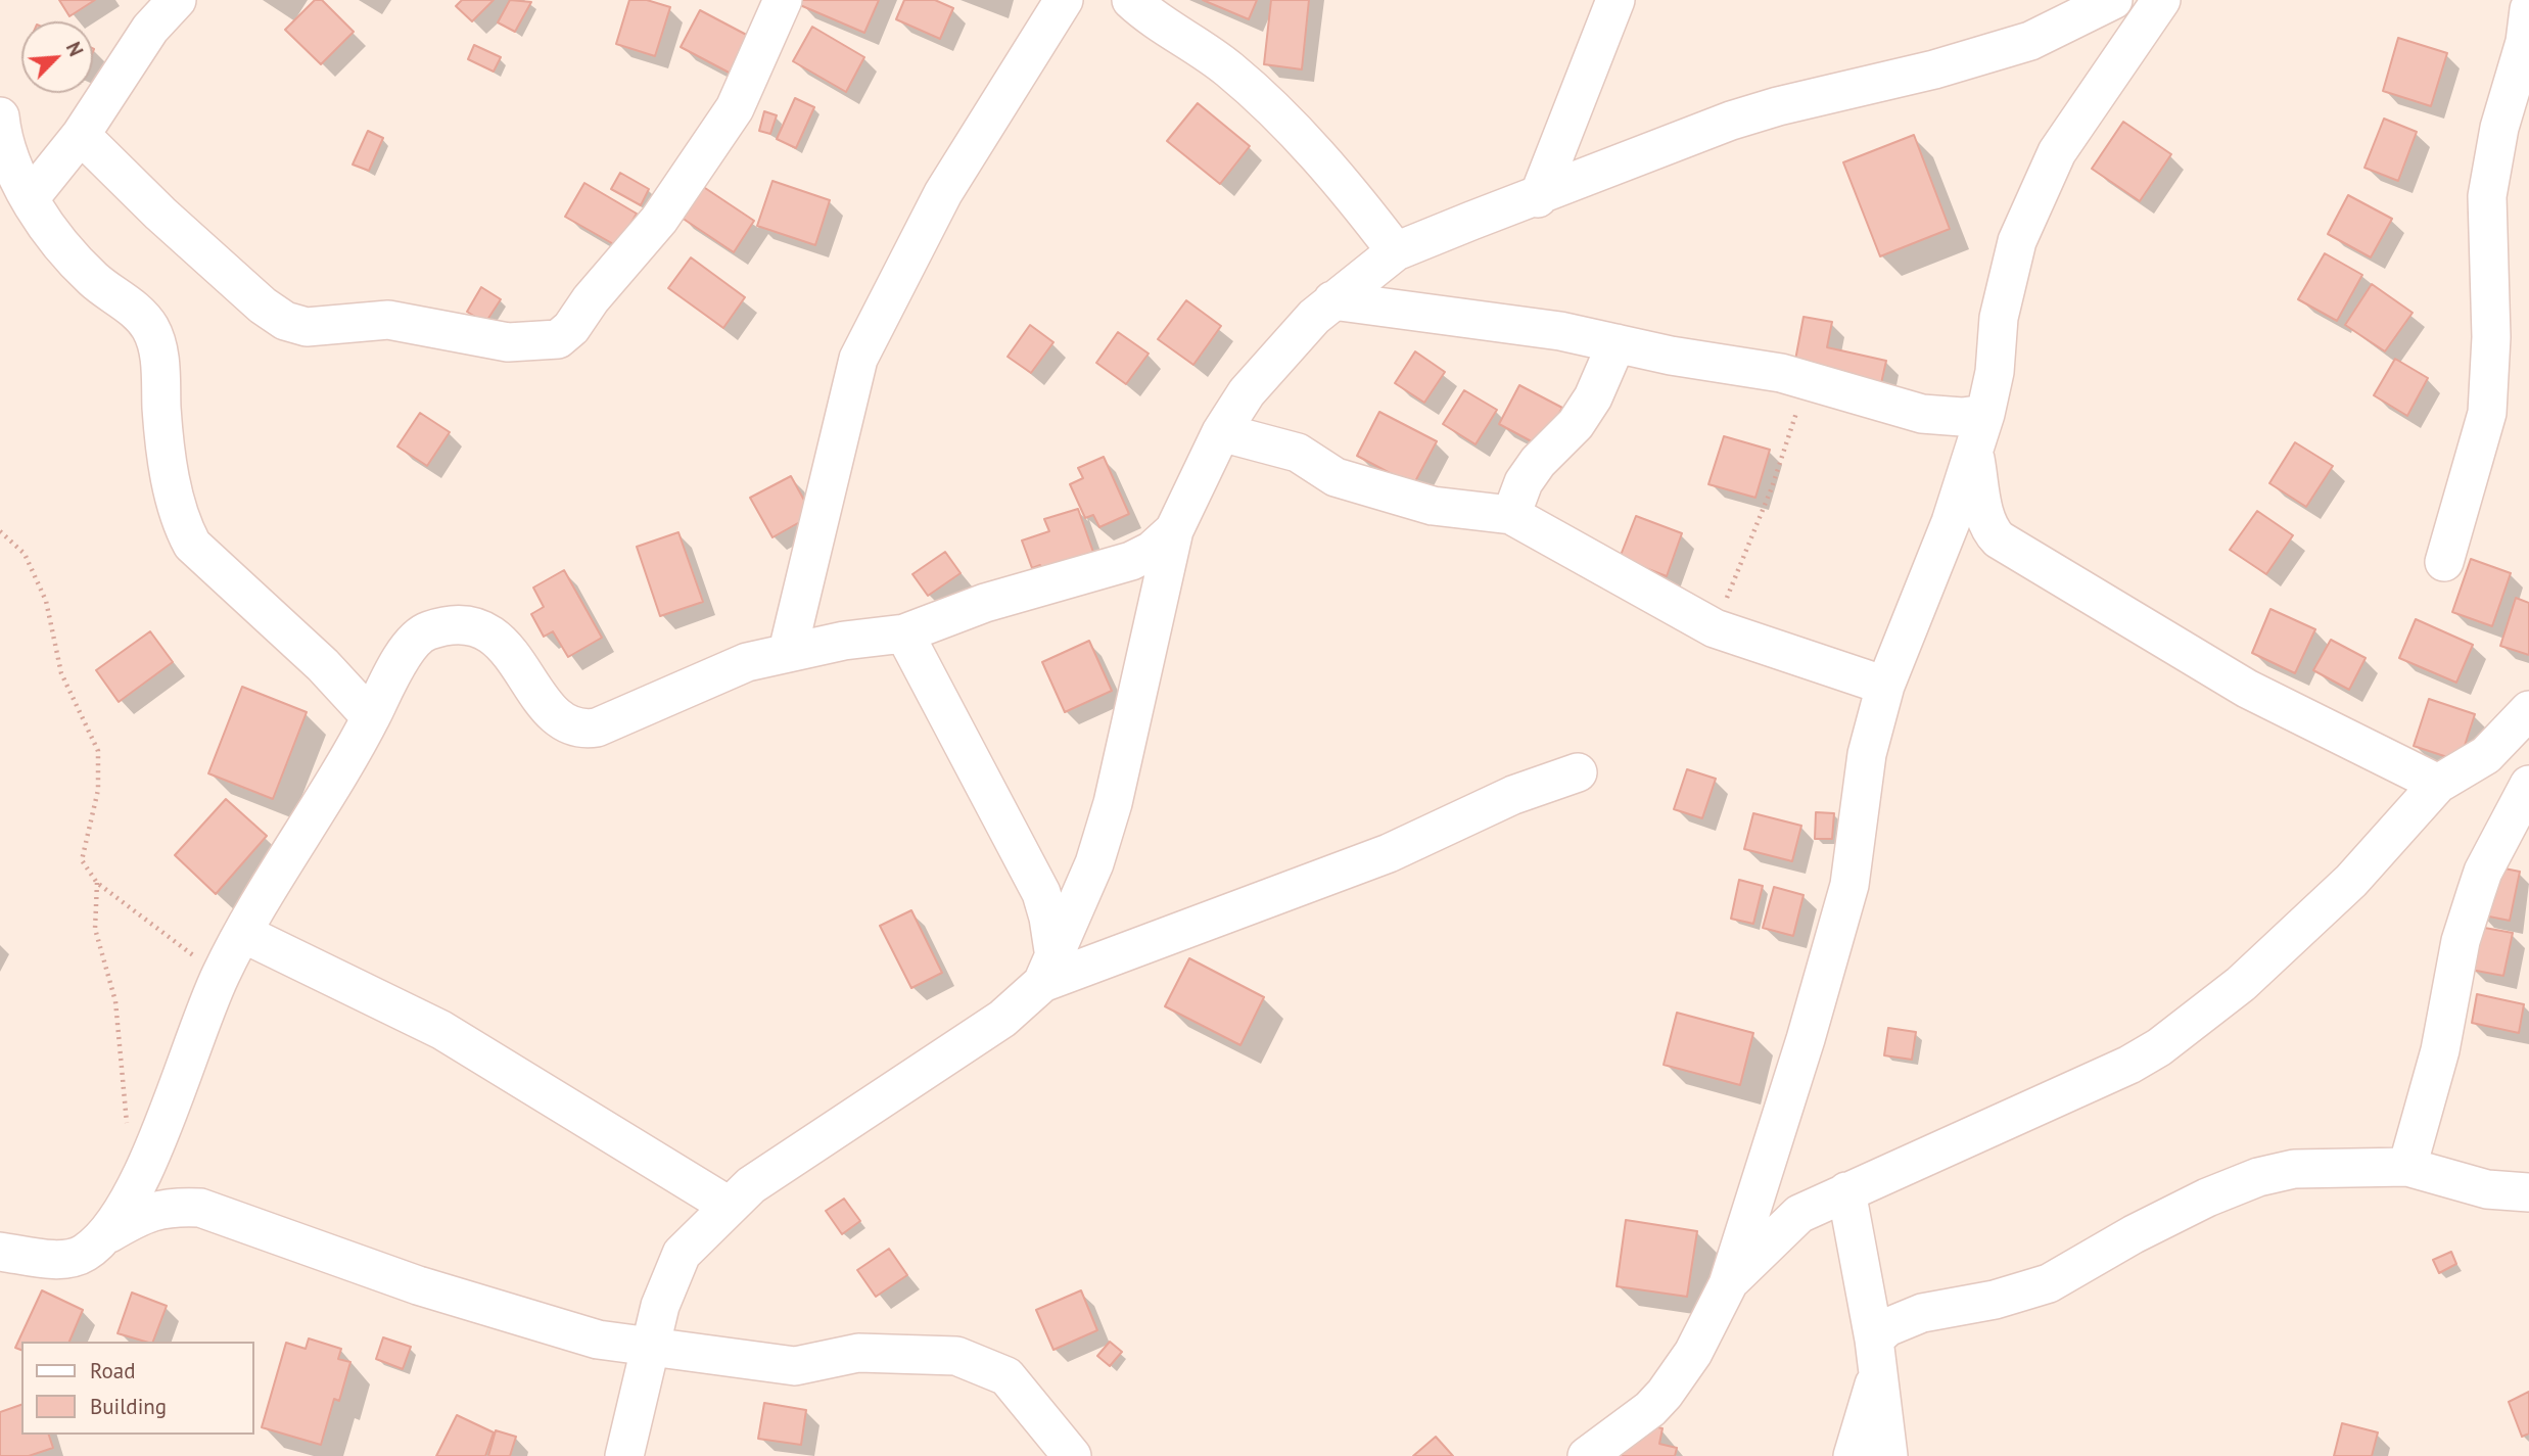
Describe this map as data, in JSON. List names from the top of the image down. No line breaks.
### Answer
{"legend":["Road","Building"],"north":"top right"}
